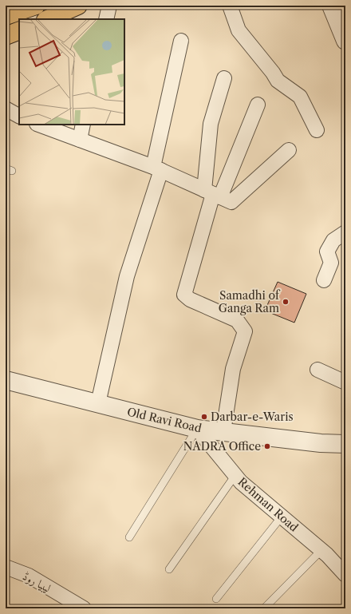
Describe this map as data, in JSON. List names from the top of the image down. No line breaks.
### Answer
{"streets":{"street":["Old Ravi Road","Rehman Road","لیبیا روڈ"]},"crossings":[["Old Ravi Road","Rehman Road"]],"places":["Samadhi of Ganga Ram","Darbar-e-Waris","NADRA Office"]}
